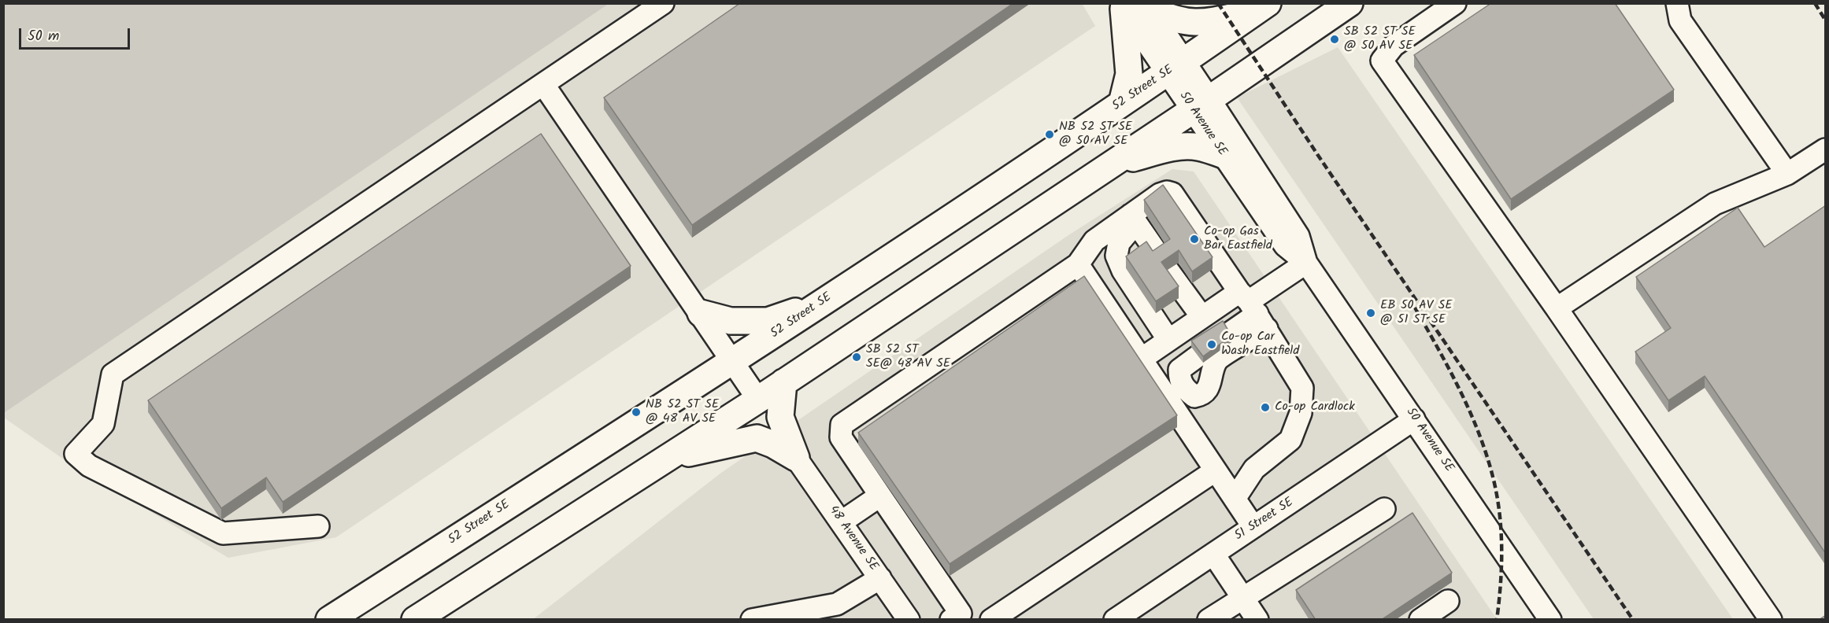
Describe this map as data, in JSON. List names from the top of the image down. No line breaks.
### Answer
{"streets":{"main road":["52 Street SE"],"street":["50 Avenue SE","51 Street SE","48 Avenue SE"]},"crossings":[["52 Street SE","50 Avenue SE"],["50 Avenue SE","51 Street SE"]],"places":["SB 52 ST SE @ 50 AV SE","NB 52 ST SE @ 50 AV SE","Co-op Gas Bar Eastfield","EB 50 AV SE @ 51 ST SE","Co-op Car Wash Eastfield","SB 52 ST SE@ 48 AV SE","Co-op Cardlock","NB 52 ST SE @ 48 AV SE"],"scale_bar":"50 m"}
